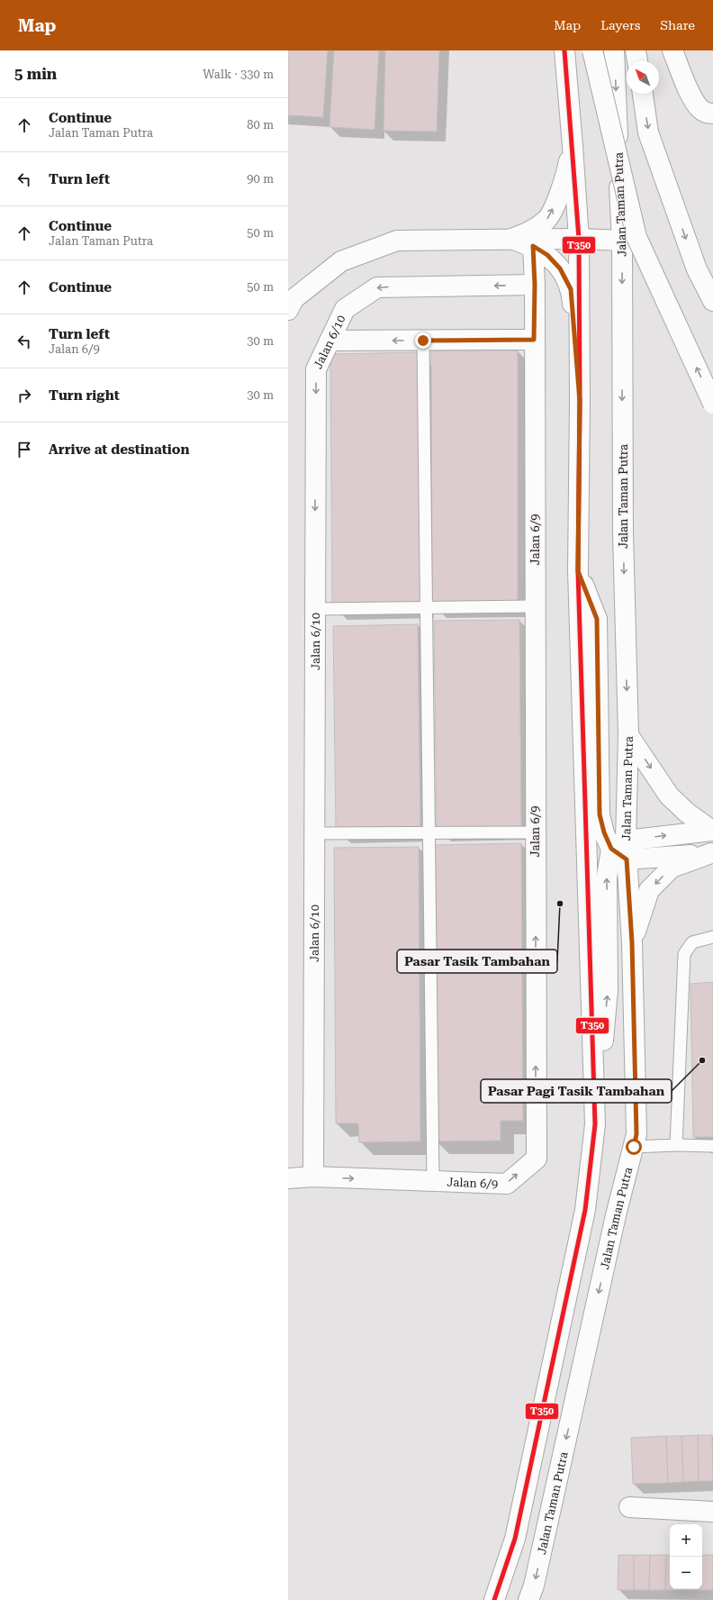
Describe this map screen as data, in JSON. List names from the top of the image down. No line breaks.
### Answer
{"streets":{"main road":["Jalan Taman Putra","Jalan 6/10","Jalan 6/9"]},"crossings":[["Jalan 6/10","Jalan 6/9"]],"places":["Pasar Tasik Tambahan","Pasar Pagi Tasik Tambahan"],"lines":["transit line T350"],"north":"top left","page":{"header":"Map","nav":["Map","Layers","Share"],"heading":["5 min","Walk · 330 m"],"list":[["Continue","Jalan Taman Putra","80 m"],["Turn left","90 m"],["Continue","Jalan Taman Putra","50 m"],["Continue","50 m"],["Turn left","Jalan 6/9","30 m"],["Turn right","30 m"],"Arrive at destination"],"map_buttons":["+","−"]}}
